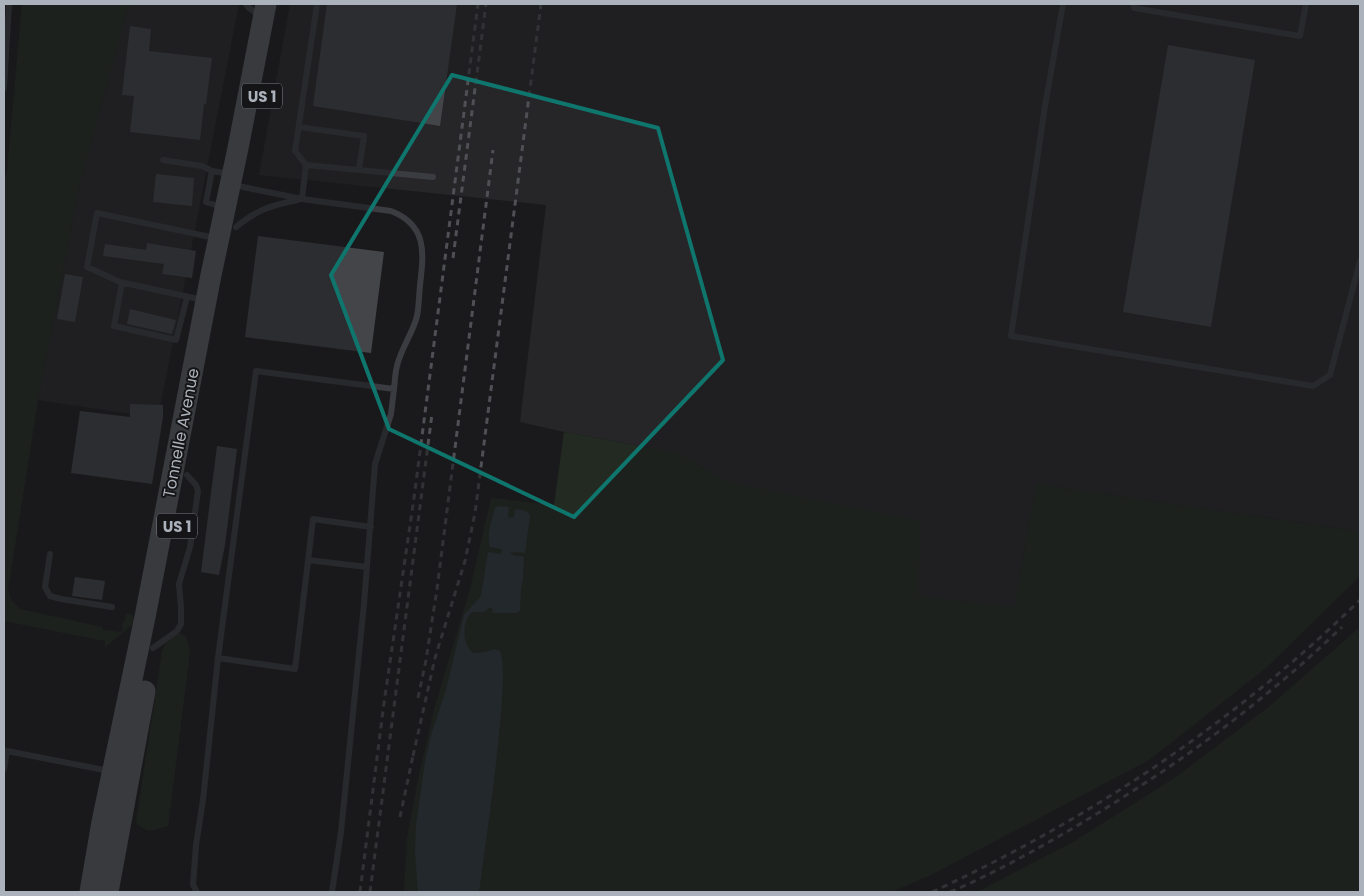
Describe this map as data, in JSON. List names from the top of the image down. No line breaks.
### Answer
{"streets":{"highway":["US 1","Tonnelle Avenue"]}}
